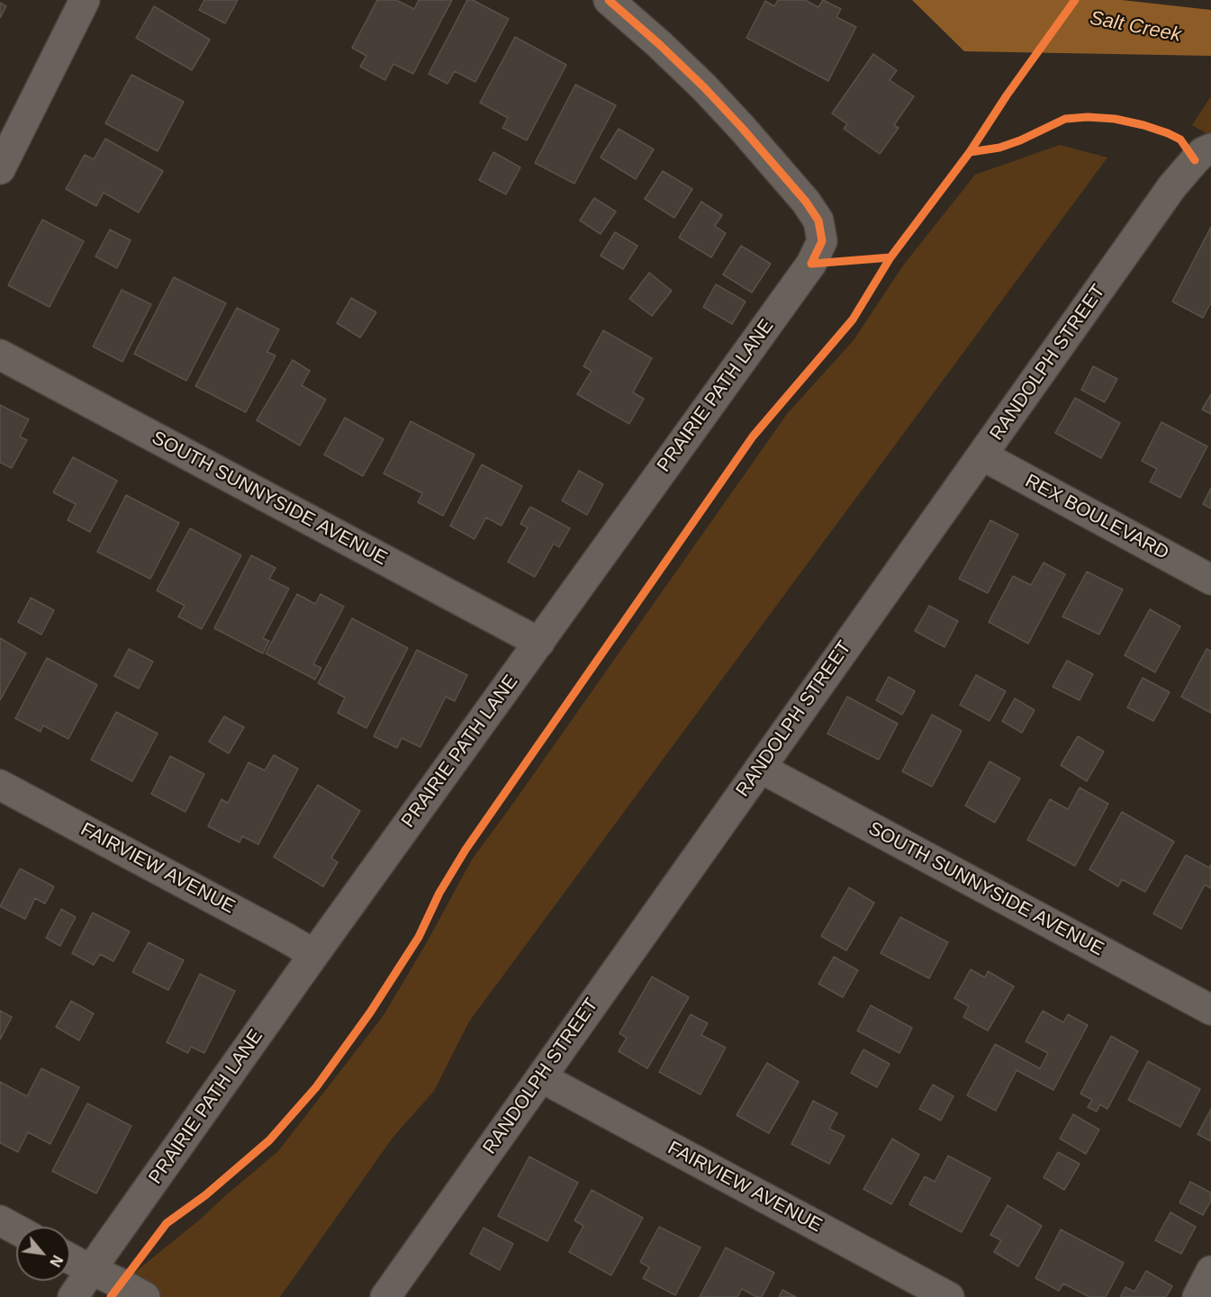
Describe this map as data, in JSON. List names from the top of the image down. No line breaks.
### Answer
{"streets":{"street":["RANDOLPH STREET","PRAIRIE PATH LANE","SOUTH SUNNYSIDE AVENUE","REX BOULEVARD","FAIRVIEW AVENUE"]},"crossings":[["RANDOLPH STREET","SOUTH SUNNYSIDE AVENUE"],["RANDOLPH STREET","REX BOULEVARD"],["RANDOLPH STREET","FAIRVIEW AVENUE"],["PRAIRIE PATH LANE","SOUTH SUNNYSIDE AVENUE"],["PRAIRIE PATH LANE","FAIRVIEW AVENUE"]],"water":["Salt Creek"],"north":"bottom right"}
